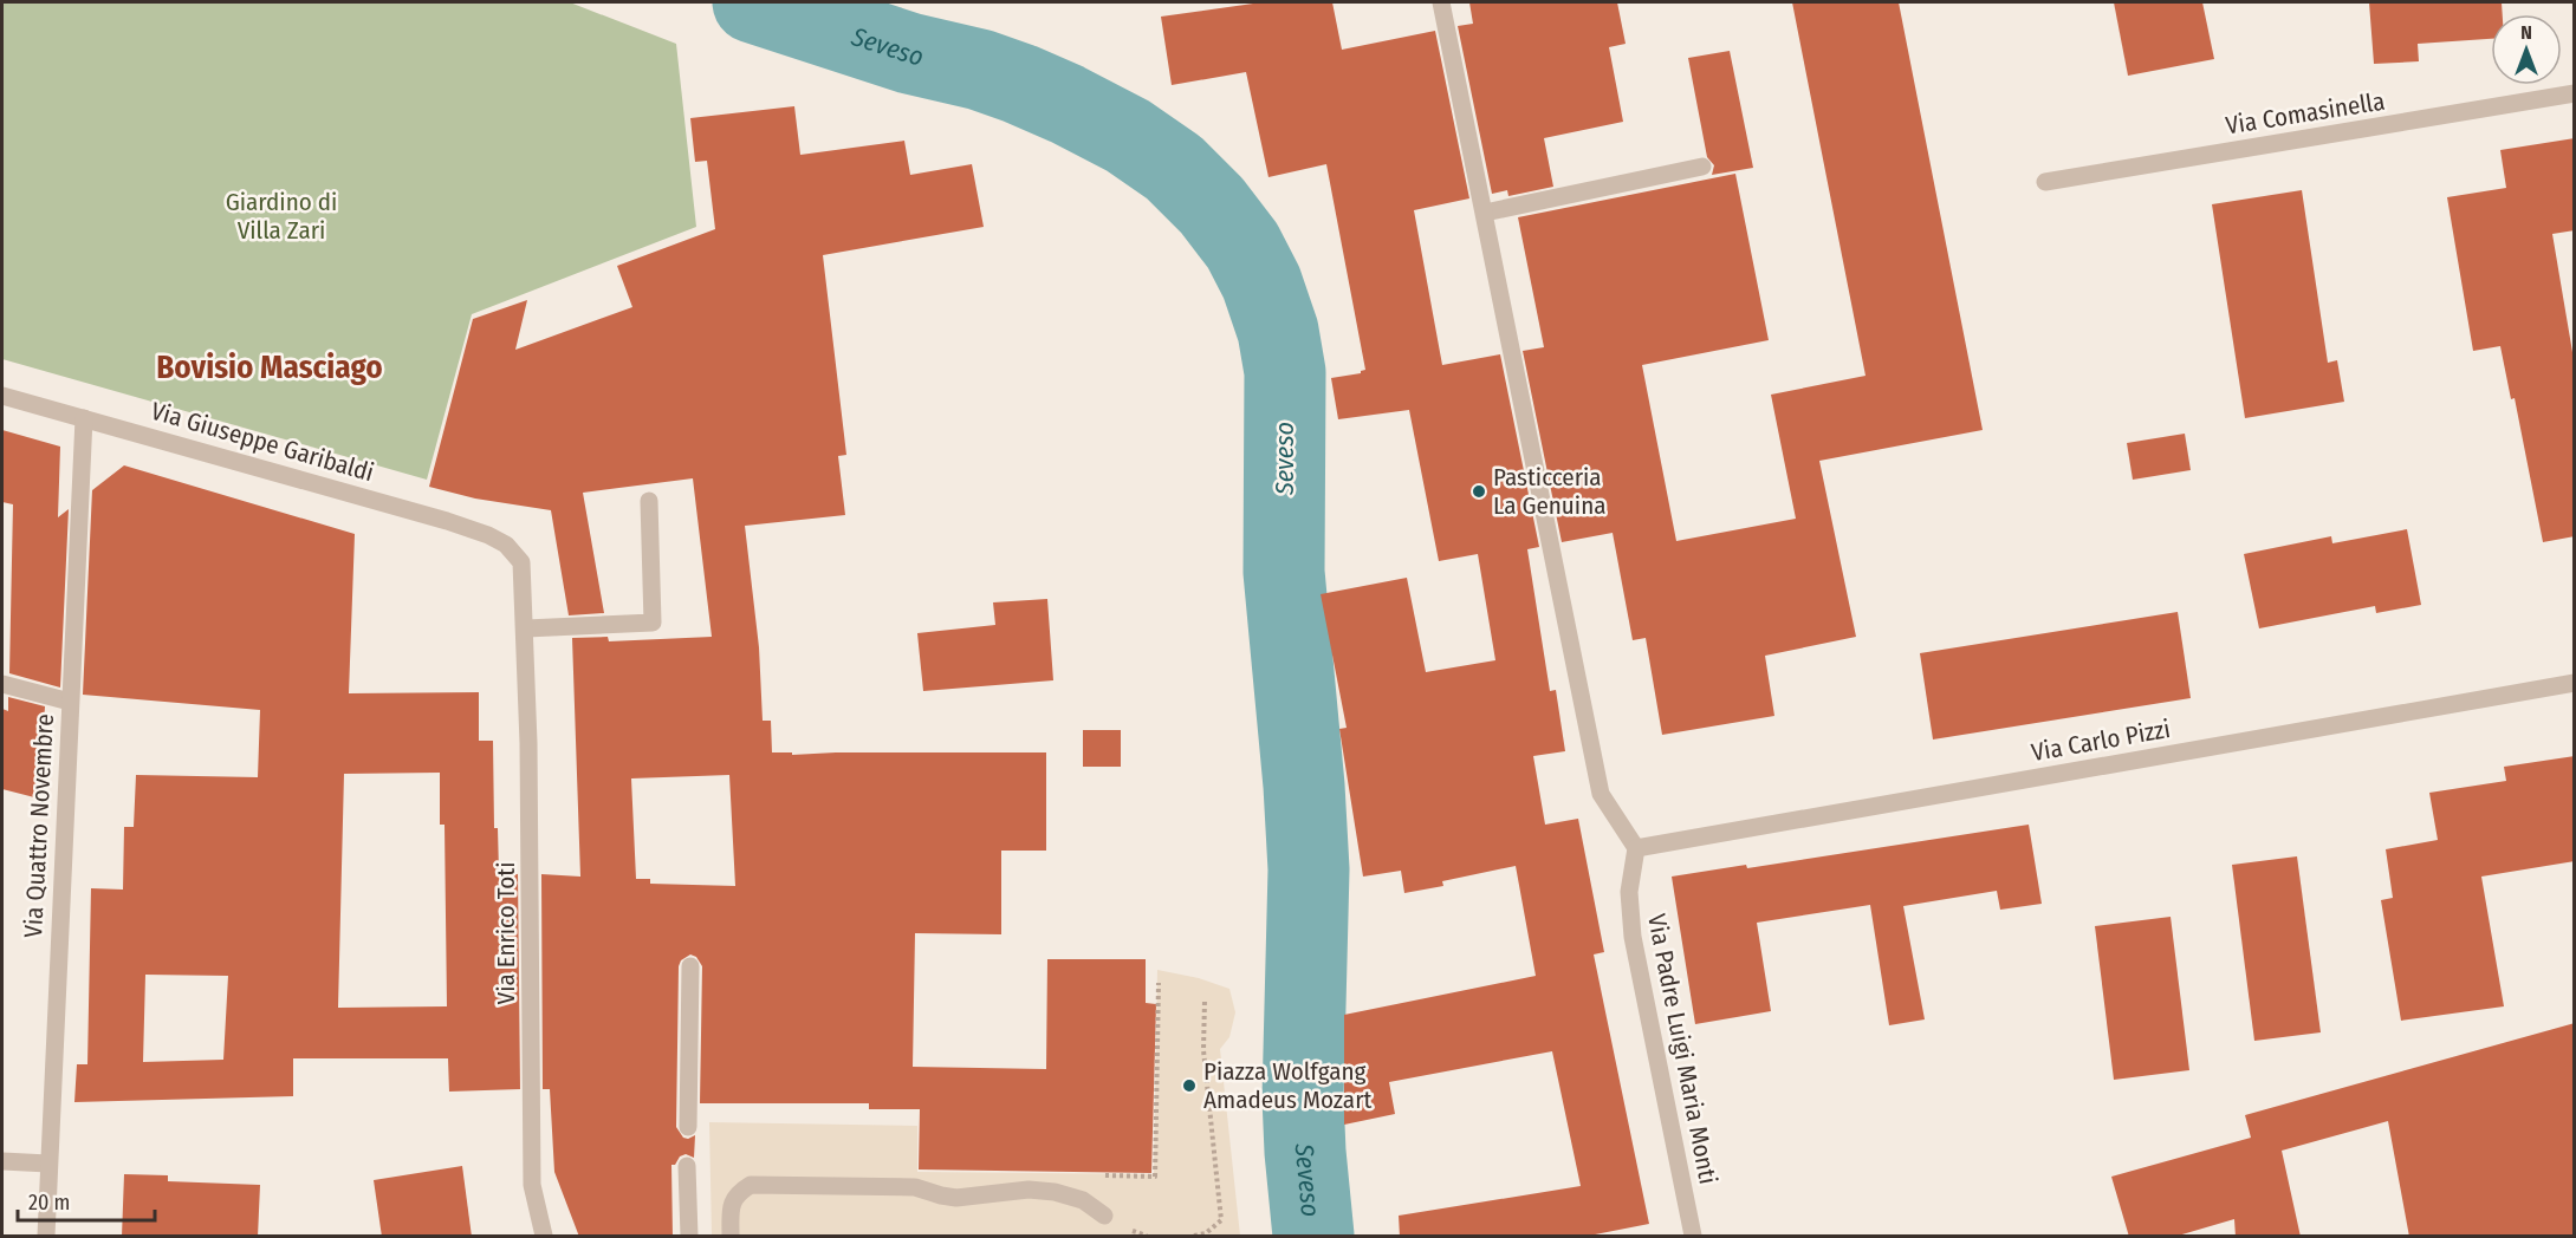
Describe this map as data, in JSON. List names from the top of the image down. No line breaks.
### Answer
{"streets":{"street":["Via Comasinella","Via Giuseppe Garibaldi","Via Carlo Pizzi","Via Quattro Novembre","Via Enrico Toti","Via Padre Luigi Maria Monti"]},"crossings":[["Via Giuseppe Garibaldi","Via Quattro Novembre"],["Via Giuseppe Garibaldi","Via Enrico Toti"],["Via Carlo Pizzi","Via Padre Luigi Maria Monti"]],"districts":["Bovisio Masciago"],"water":["Seveso"],"parks":["Giardino di Villa Zari"],"places":["Pasticceria La Genuina","Piazza Wolfgang Amadeus Mozart"],"scale_bar":"20 m","north":"top"}
